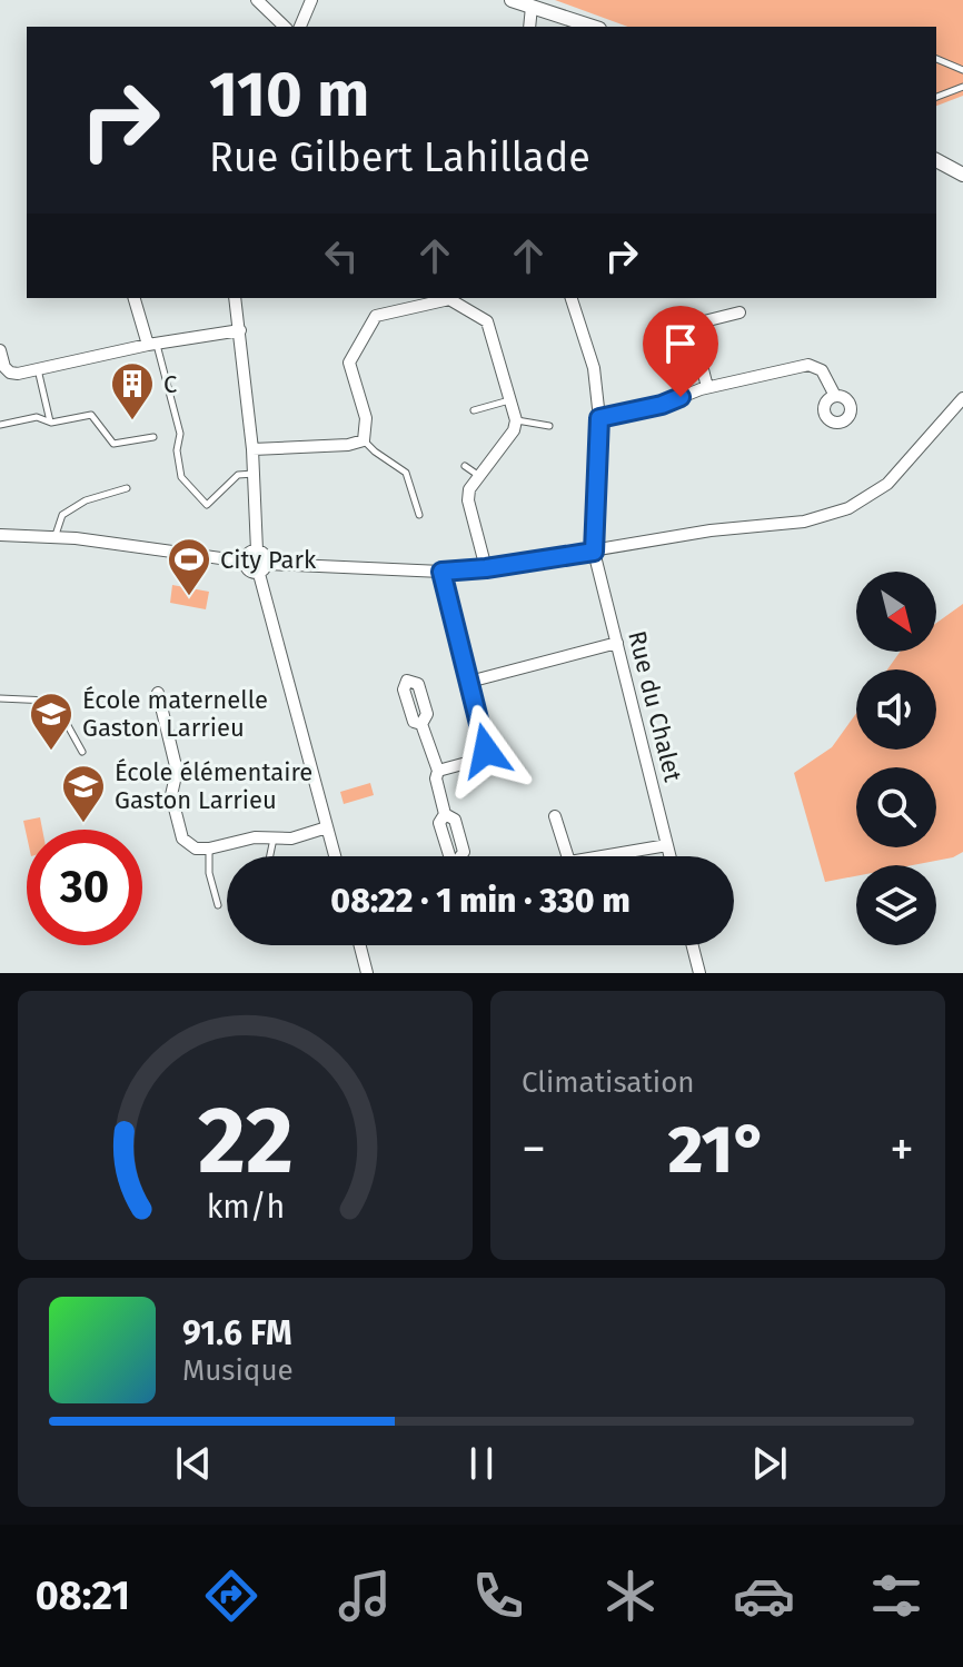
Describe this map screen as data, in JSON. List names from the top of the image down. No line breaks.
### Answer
{"streets":{"street":["Rue du Chalet"]},"places":{"building":["C"],"sports":["City Park"],"school or university":["École maternelle Gaston Larrieu","École élémentaire Gaston Larrieu"]},"north":"bottom right","page":{"turn":["110 m","Rue Gilbert Lahillade"],"limit":"30","trip":"08:22 · 1 min · 330 m","tile":"Climatisation","heat":["−","21°","+"],"song":["91.6 FM","Musique"],"tabs":"08:21","gauge":["22","km/h"]}}
